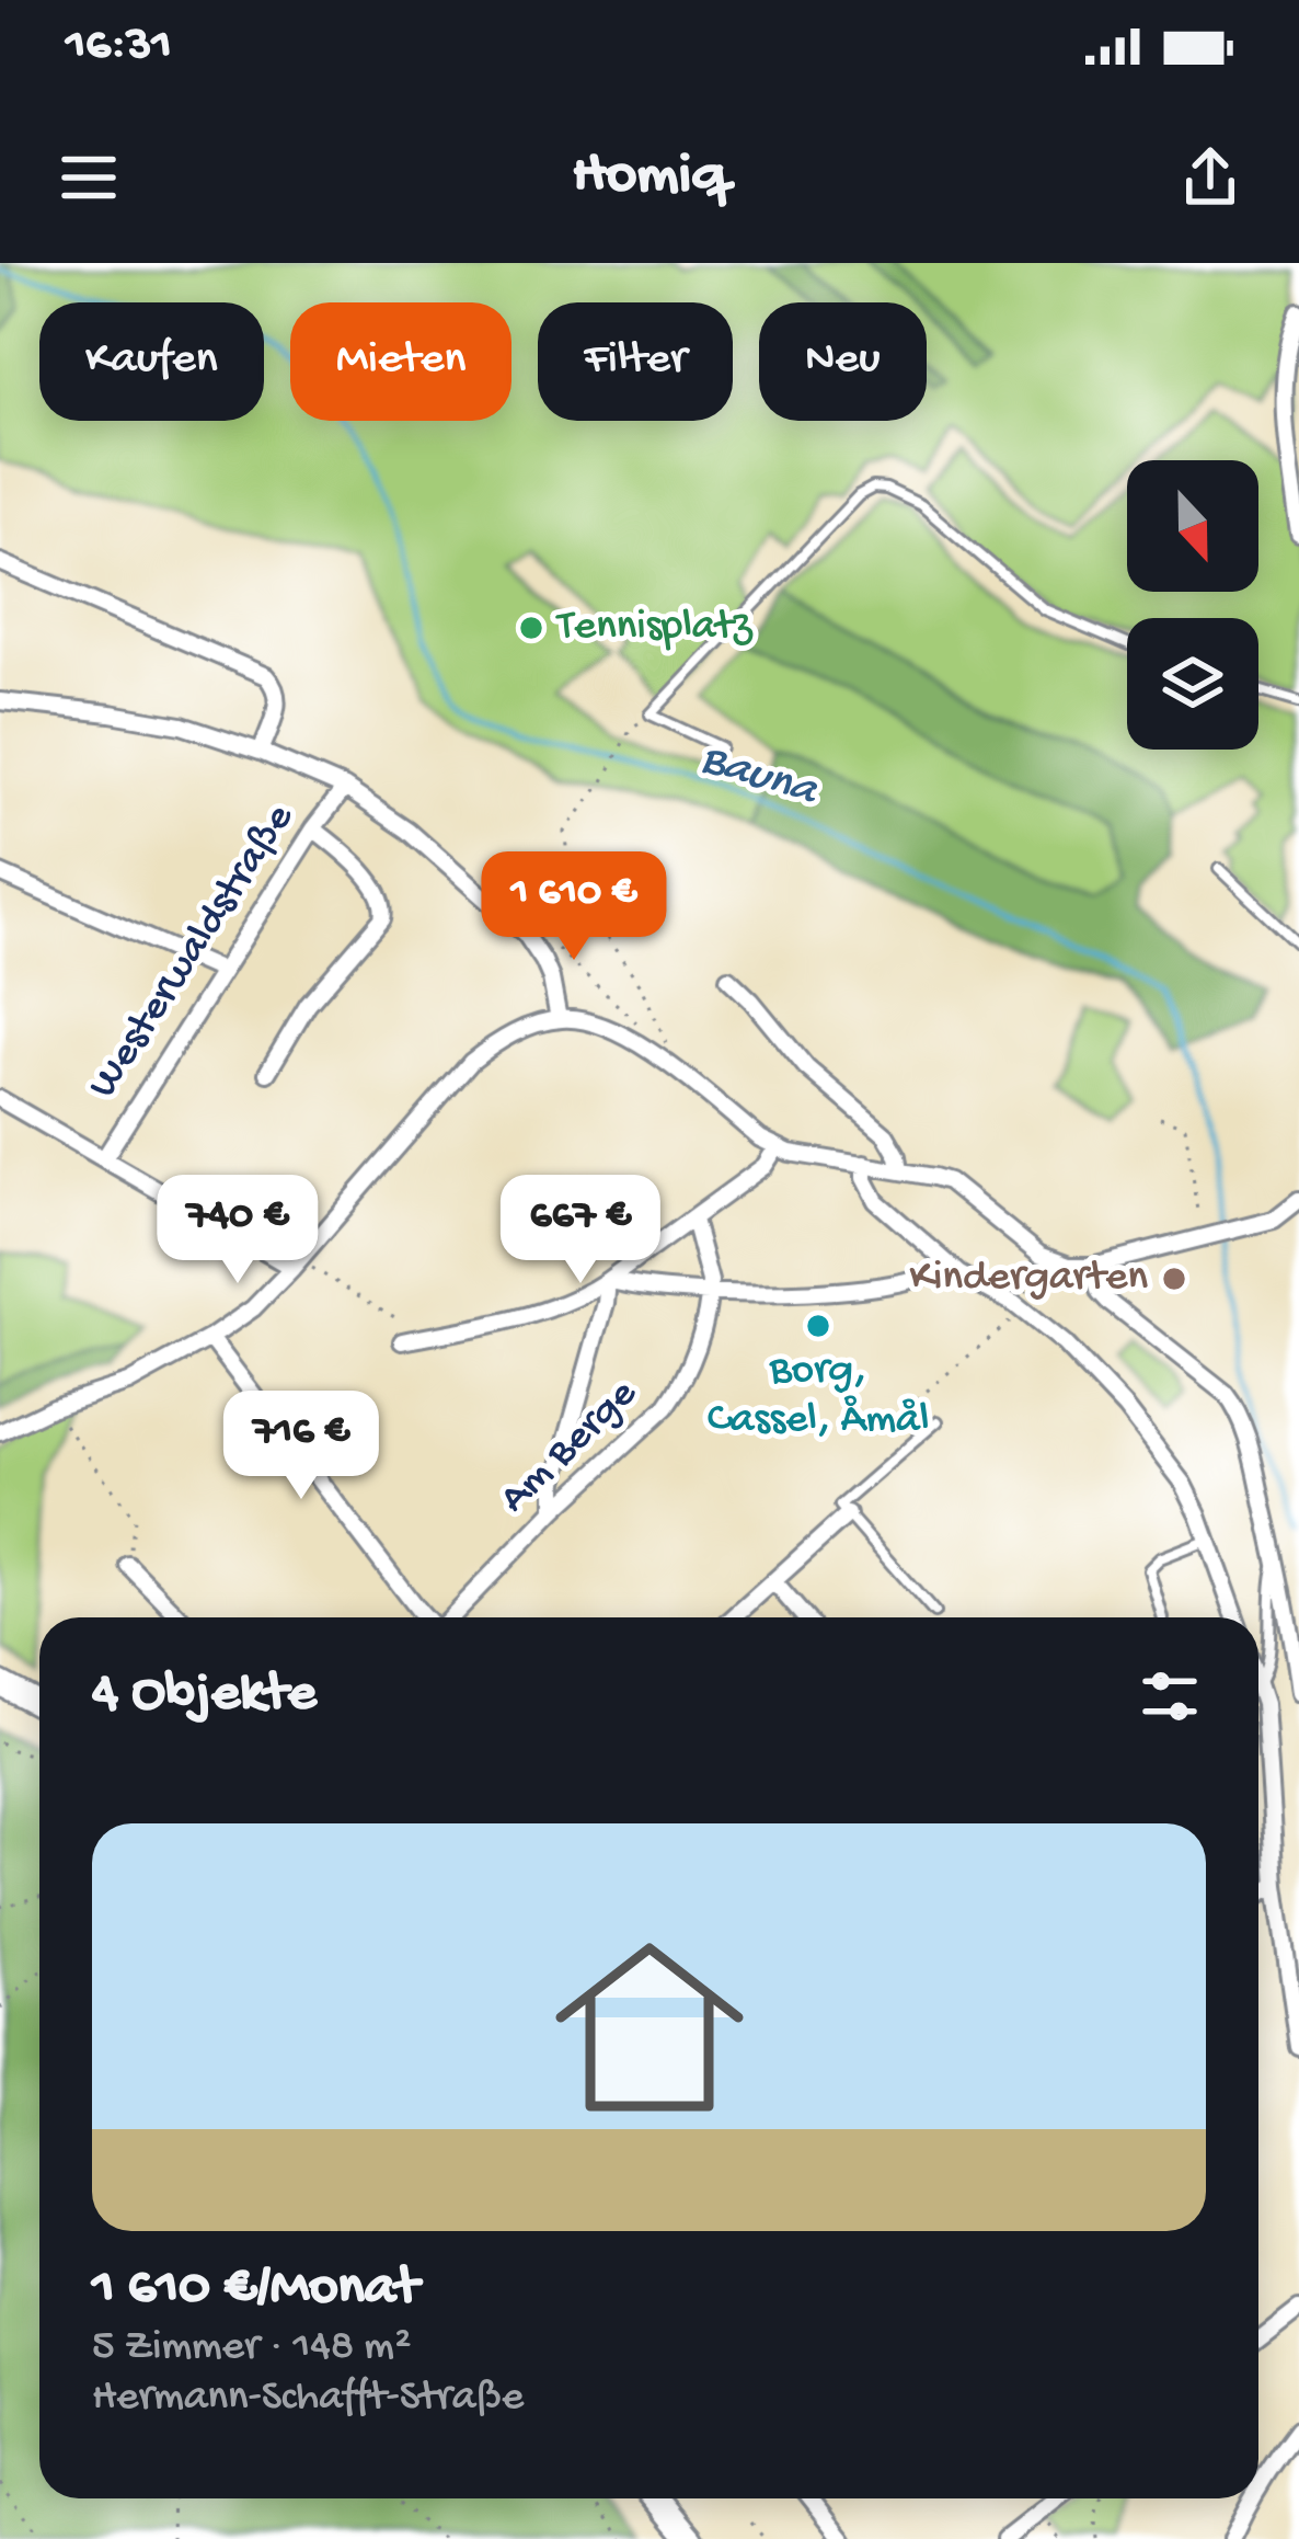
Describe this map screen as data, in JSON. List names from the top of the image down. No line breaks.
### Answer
{"streets":{"street":["Westerwaldstraße","Am Berge"]},"water":["Bauna"],"places":["Tennisplatz","Kindergarten","Borg, Cassel, Åmål"],"north":"bottom","page":{"status":"16:31","header":"Homiq","chip":["Kaufen","Mieten","Filter","Neu"],"price":["1 610 €","740 €","667 €","716 €"],"heading":"4 Objekte","list":[{"name":"1 610 €/Monat","note":"5 Zimmer · 148 m² · Hermann-Schafft-Straße"}]}}
